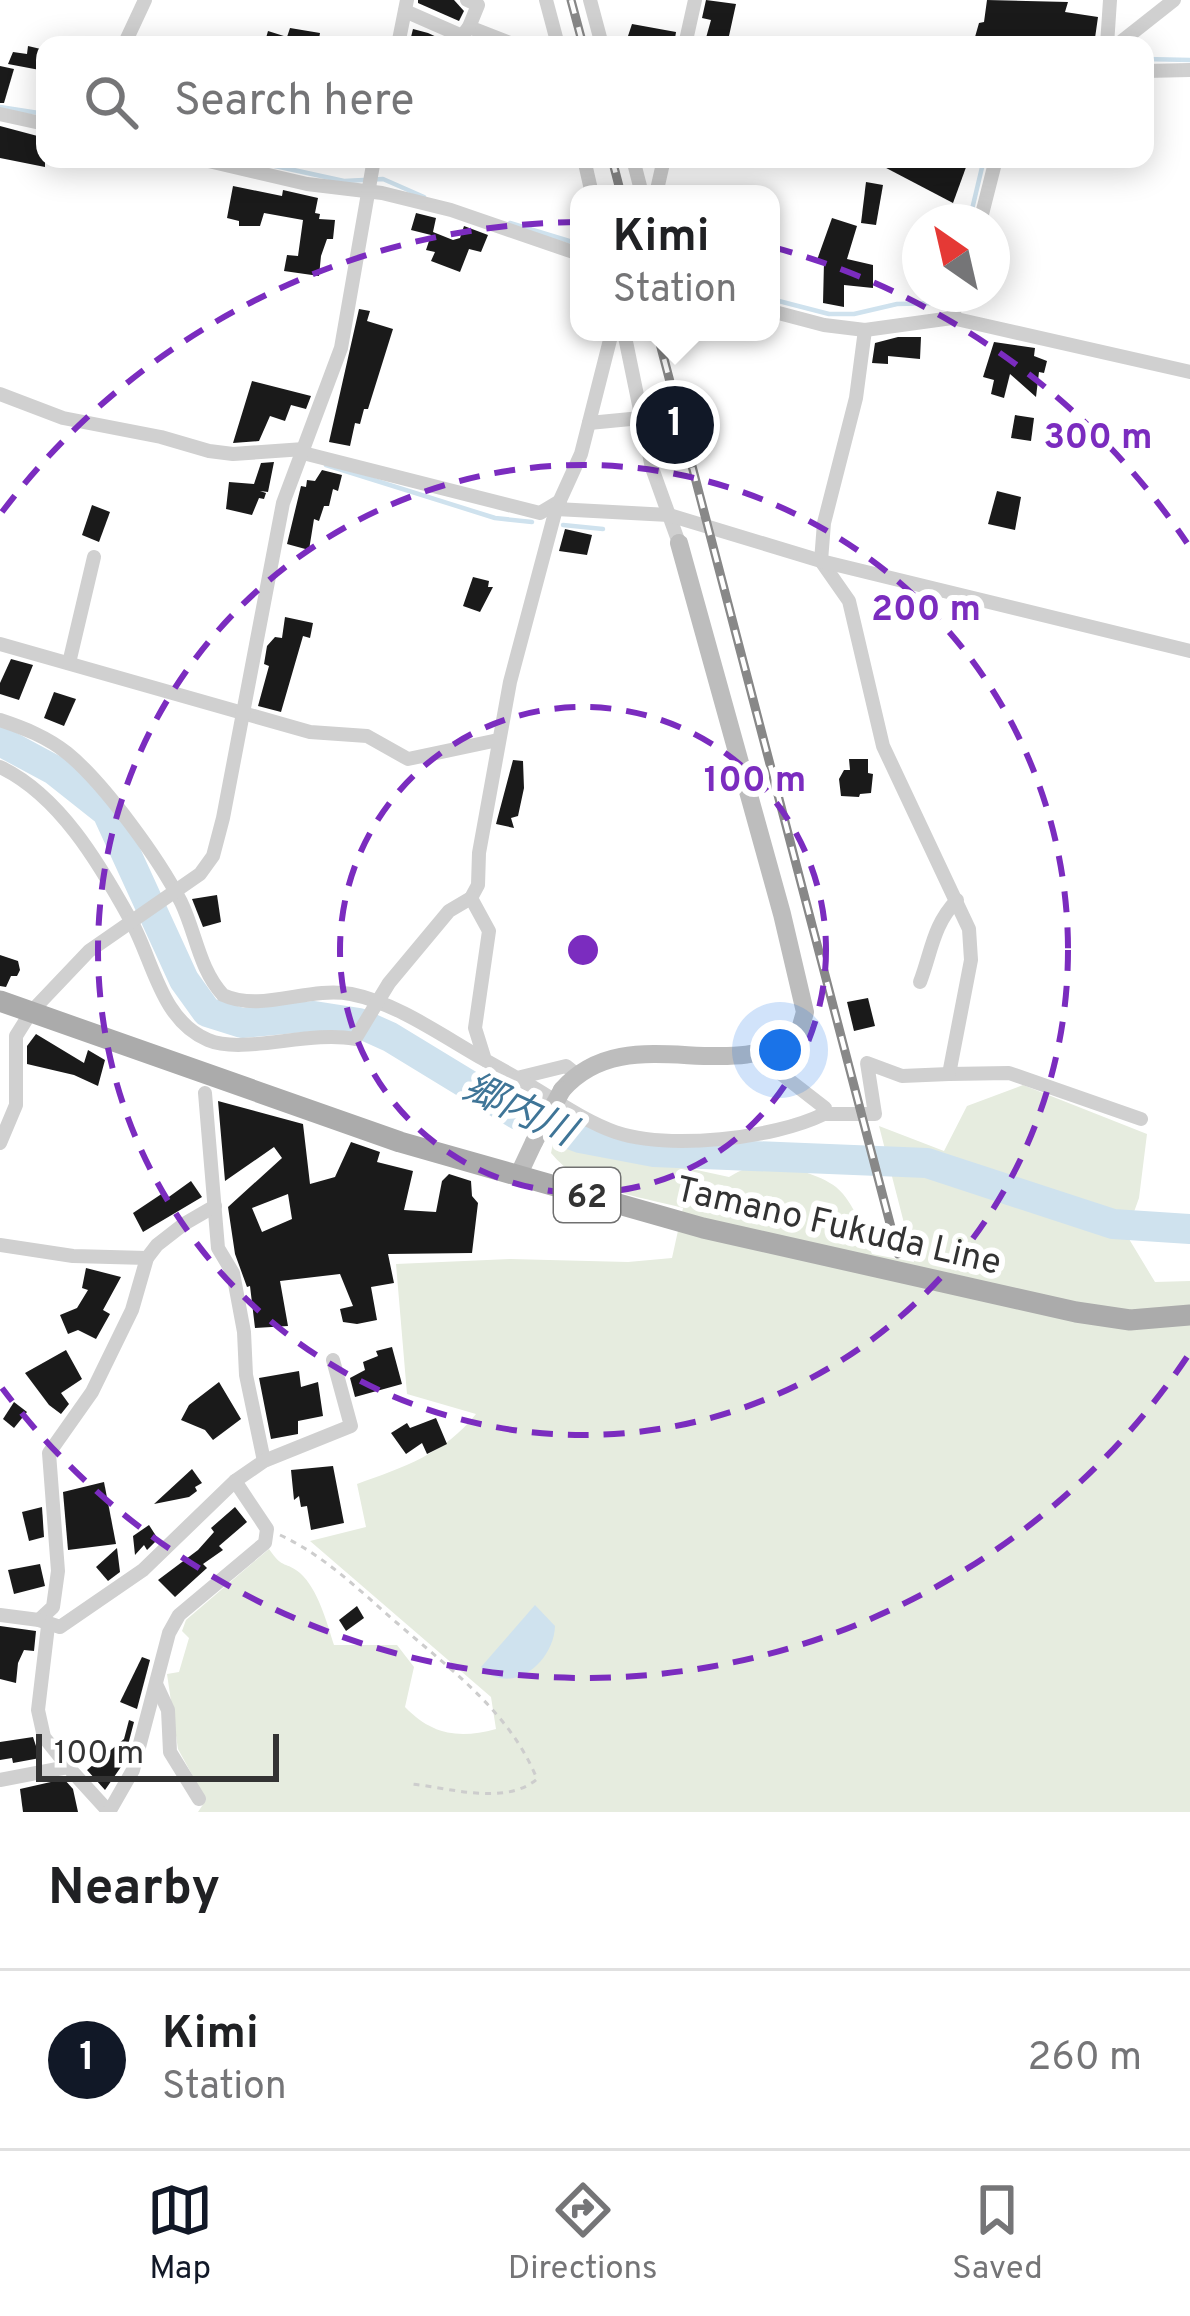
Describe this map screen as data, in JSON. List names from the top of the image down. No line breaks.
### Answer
{"streets":{"main road":["62","Tamano Fukuda Line"]},"water":["郷内川"],"scale_bar":"100 m","north":"top left","page":{"search":"Search here","popup":["Kimi","Station"],"pins":"1","scale":"100 m","heading":"Nearby","list":[{"mark":"1","name":"Kimi","note":"Station","value":"260 m"}],"nav":["Map","Directions","Saved"]},"rings":["300 m","200 m","100 m"]}
